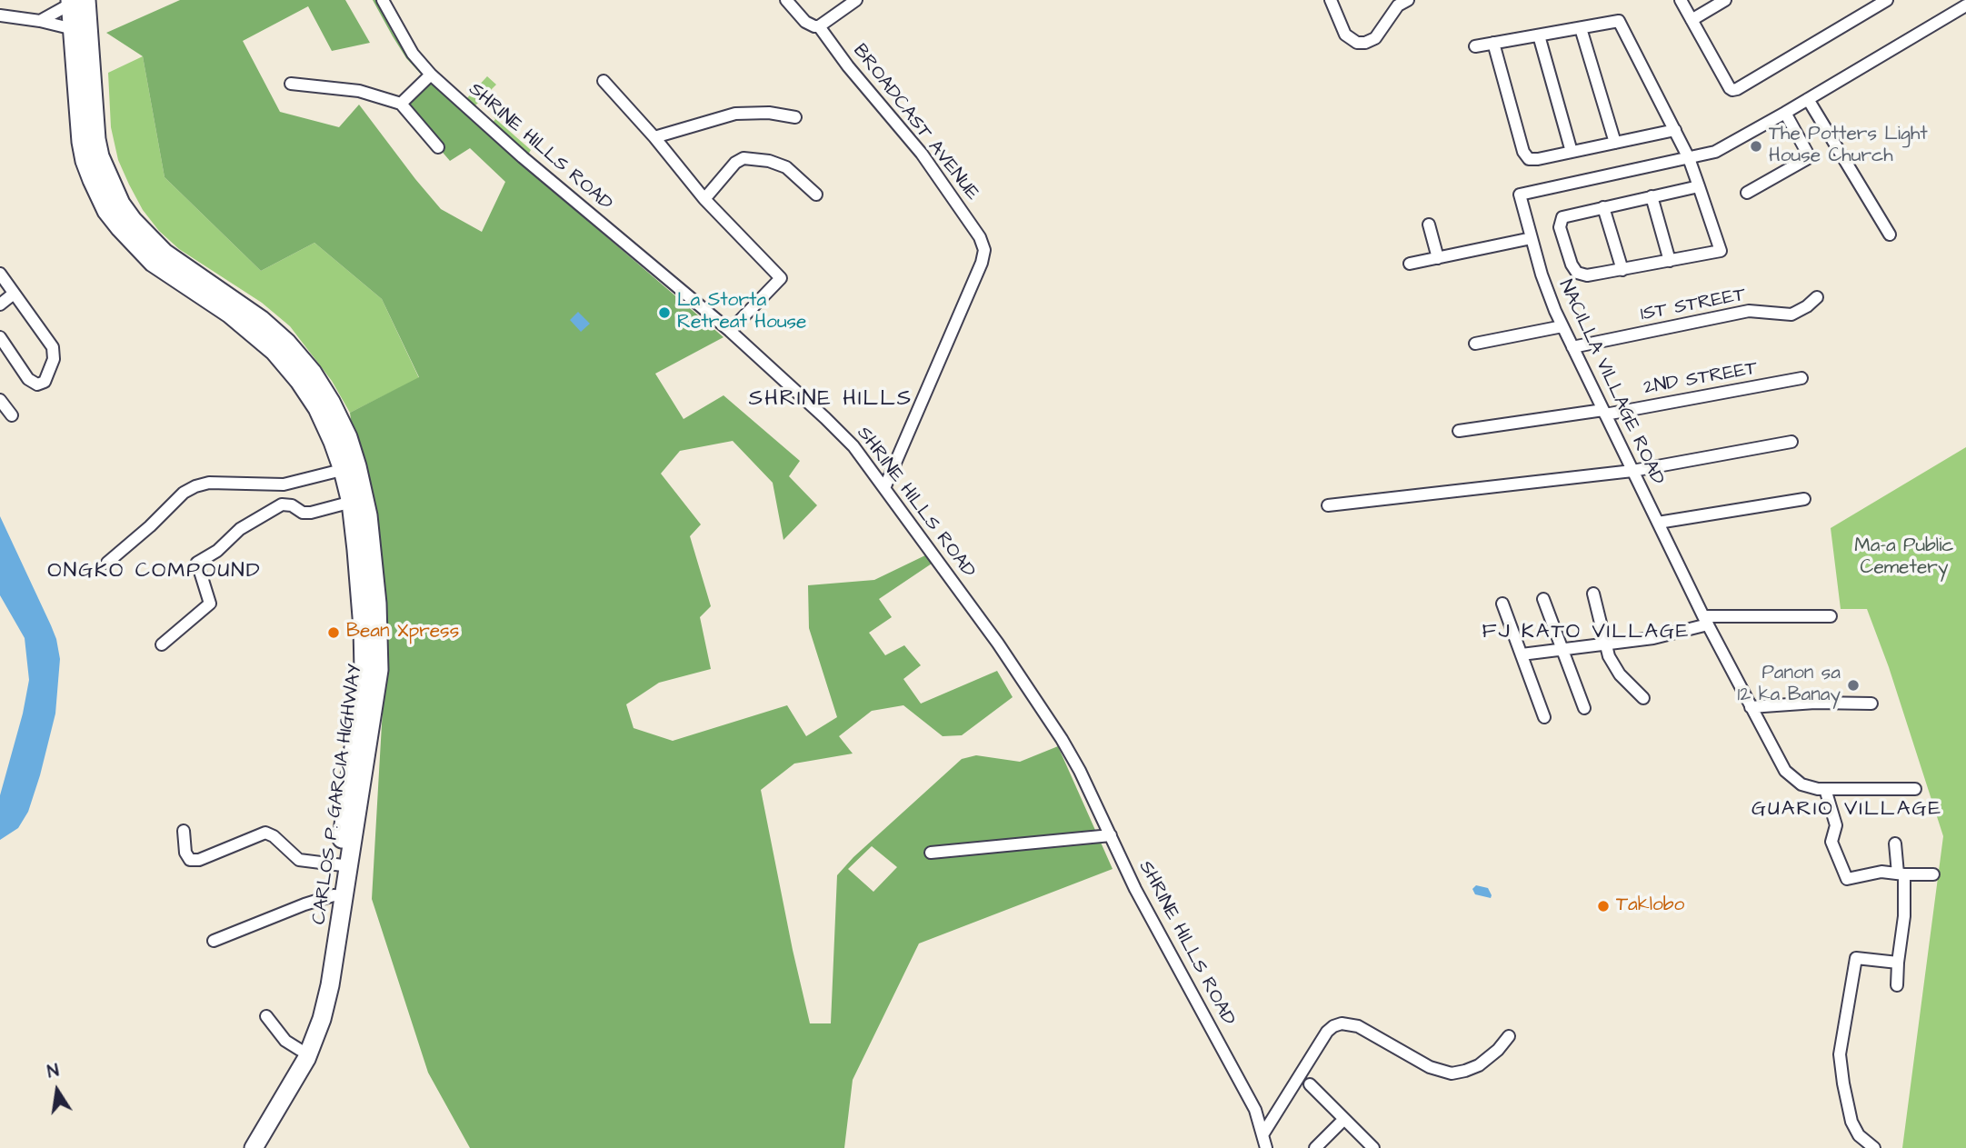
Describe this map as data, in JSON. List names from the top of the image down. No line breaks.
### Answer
{"streets":{"highway":["CARLOS P. GARCIA HIGHWAY"],"street":["BROADCAST AVENUE","SHRINE HILLS ROAD","1ST STREET","2ND STREET","NACILLA VILLAGE ROAD"]},"crossings":[["BROADCAST AVENUE","SHRINE HILLS ROAD"],["1ST STREET","NACILLA VILLAGE ROAD"],["2ND STREET","NACILLA VILLAGE ROAD"]],"districts":["SHRINE HILLS","ONGKO COMPOUND","FJ KATO VILLAGE","GUARIO VILLAGE"],"parks":["Ma-a Public Cemetery"],"places":["The Potters Light House Church","La Storta Retreat House","Bean Xpress","Panon sa 12 ka Banay","Taklobo"],"north":"top"}
